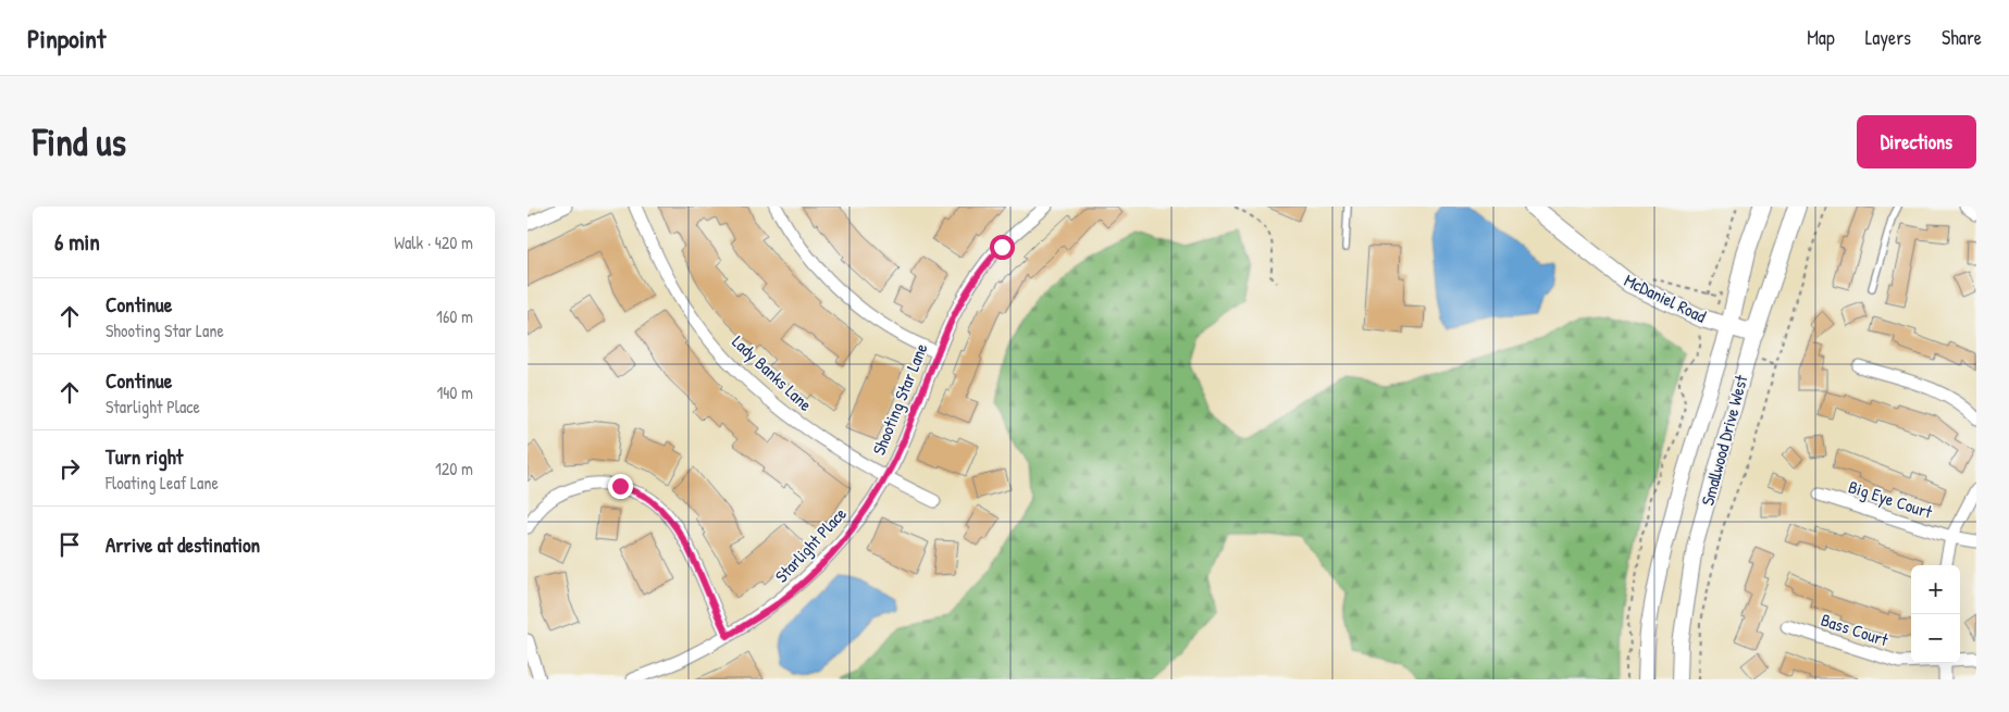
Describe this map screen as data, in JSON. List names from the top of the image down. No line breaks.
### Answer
{"streets":{"main road":["McDaniel Road","Smallwood Drive West"],"street":["Lady Banks Lane","Shooting Star Lane","Big Eye Court","Starlight Place","Bass Court"]},"crossings":[["McDaniel Road","Smallwood Drive West"],["Lady Banks Lane","Shooting Star Lane"],["Lady Banks Lane","Starlight Place"],["Shooting Star Lane","Starlight Place"]],"page":{"header":"Pinpoint","nav":["Map","Layers","Share"],"buttons":"Directions","title":"Find us","heading":["6 min","Walk · 420 m"],"list":[["Continue","Shooting Star Lane","160 m"],["Continue","Starlight Place","140 m"],["Turn right","Floating Leaf Lane","120 m"],"Arrive at destination"],"map_buttons":["+","−"]}}
